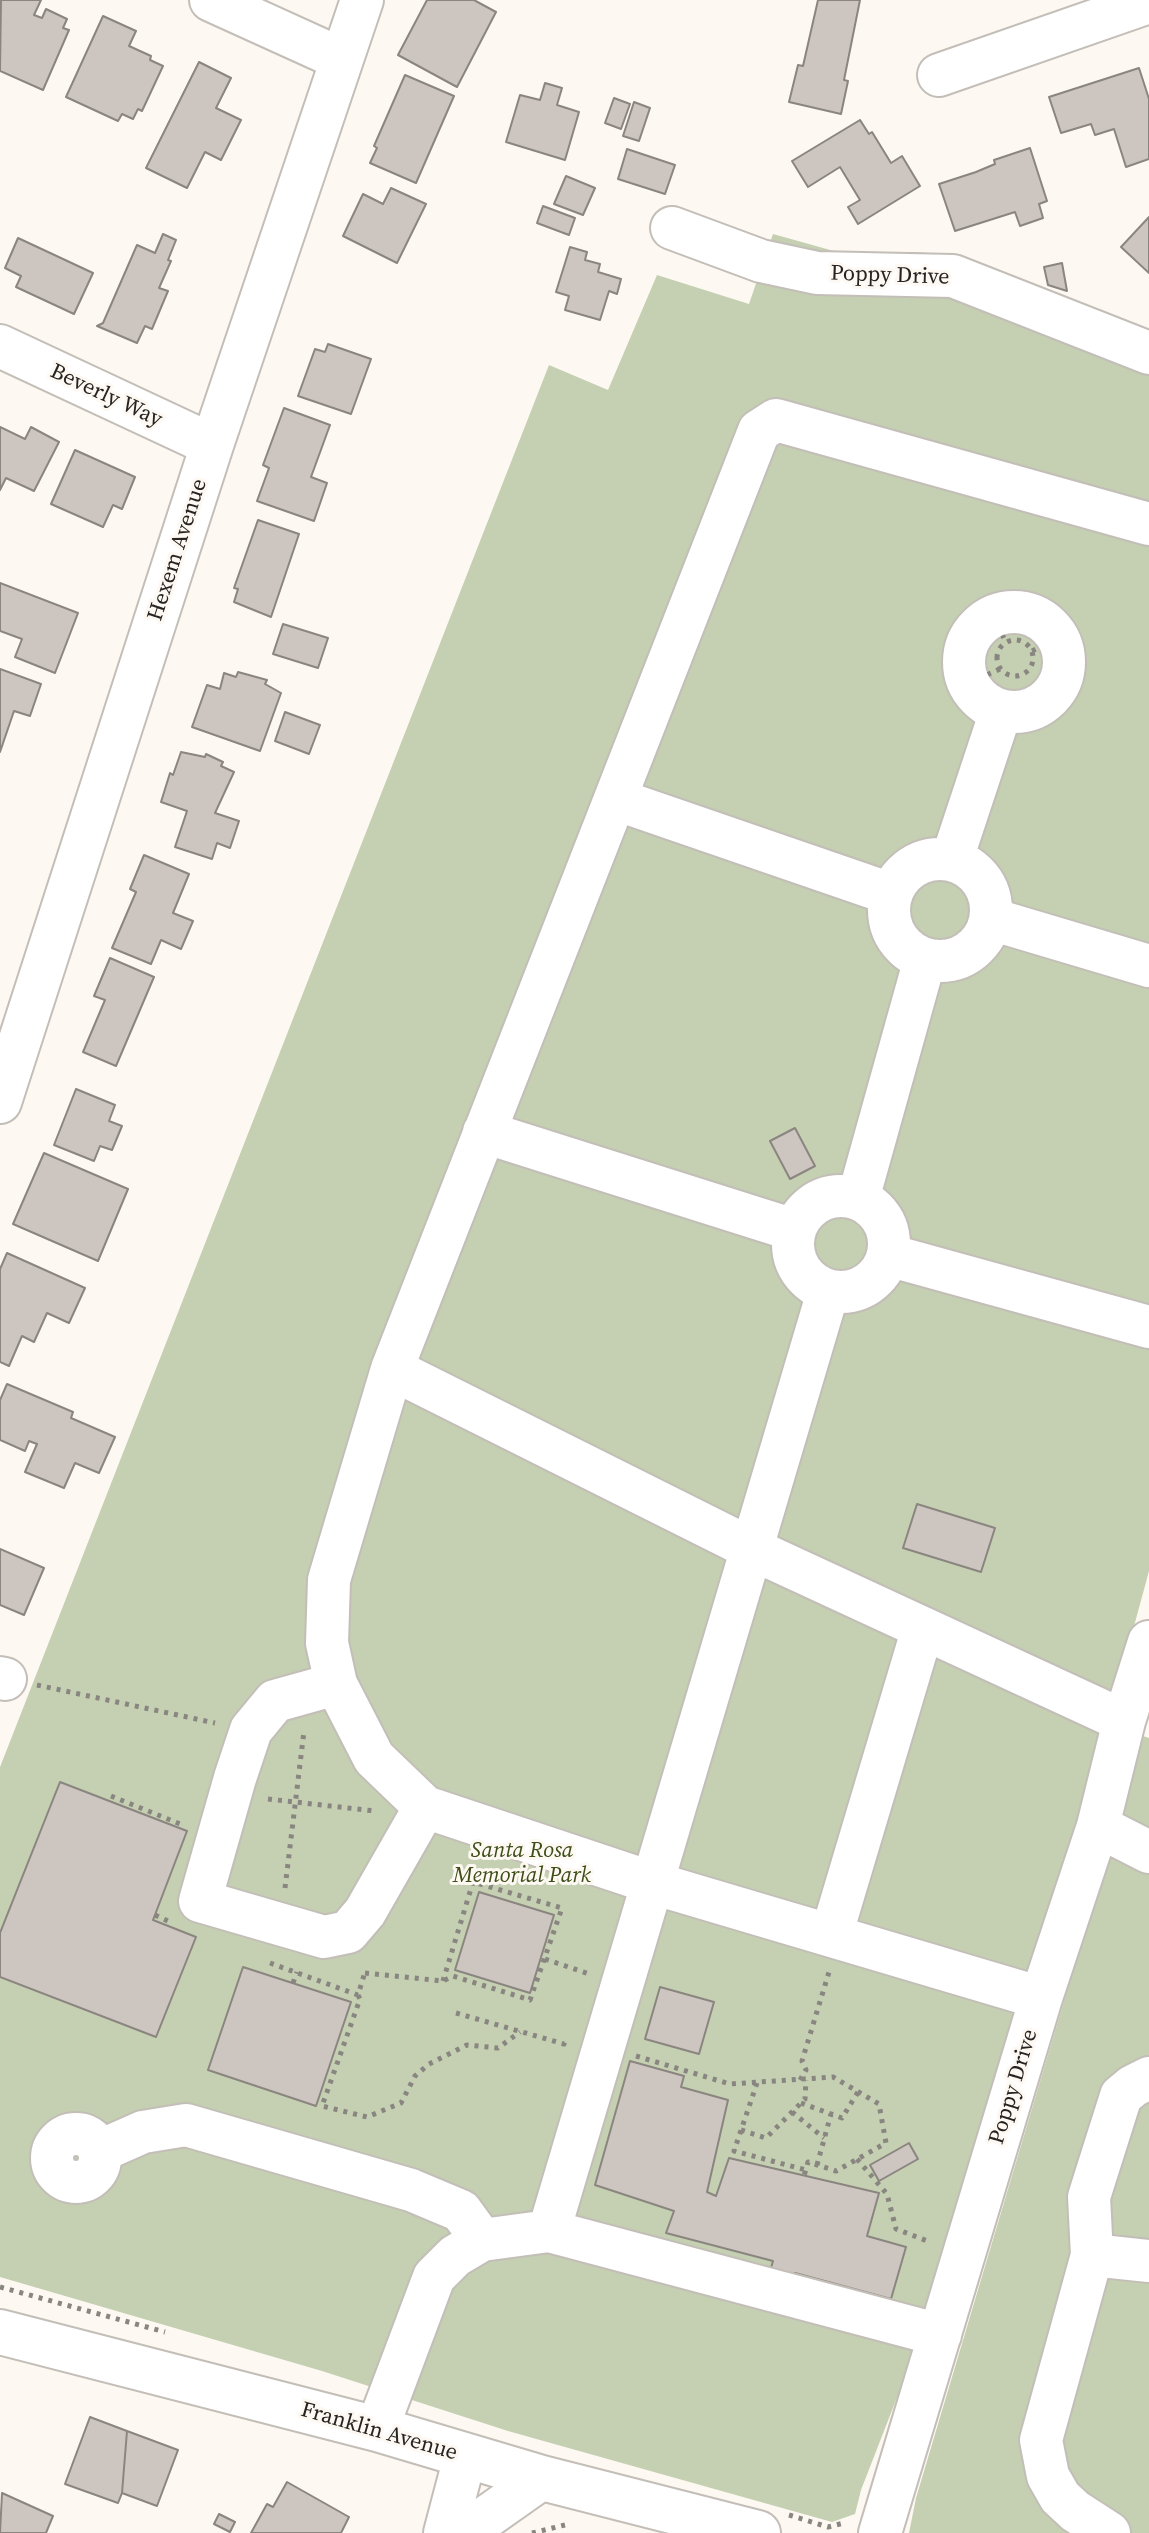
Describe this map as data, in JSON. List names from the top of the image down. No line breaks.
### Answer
{"streets":{"main road":["Franklin Avenue"],"street":["Poppy Drive","Beverly Way","Hexem Avenue"]},"crossings":[["Beverly Way","Hexem Avenue"]],"parks":["Santa Rosa Memorial Park"]}
